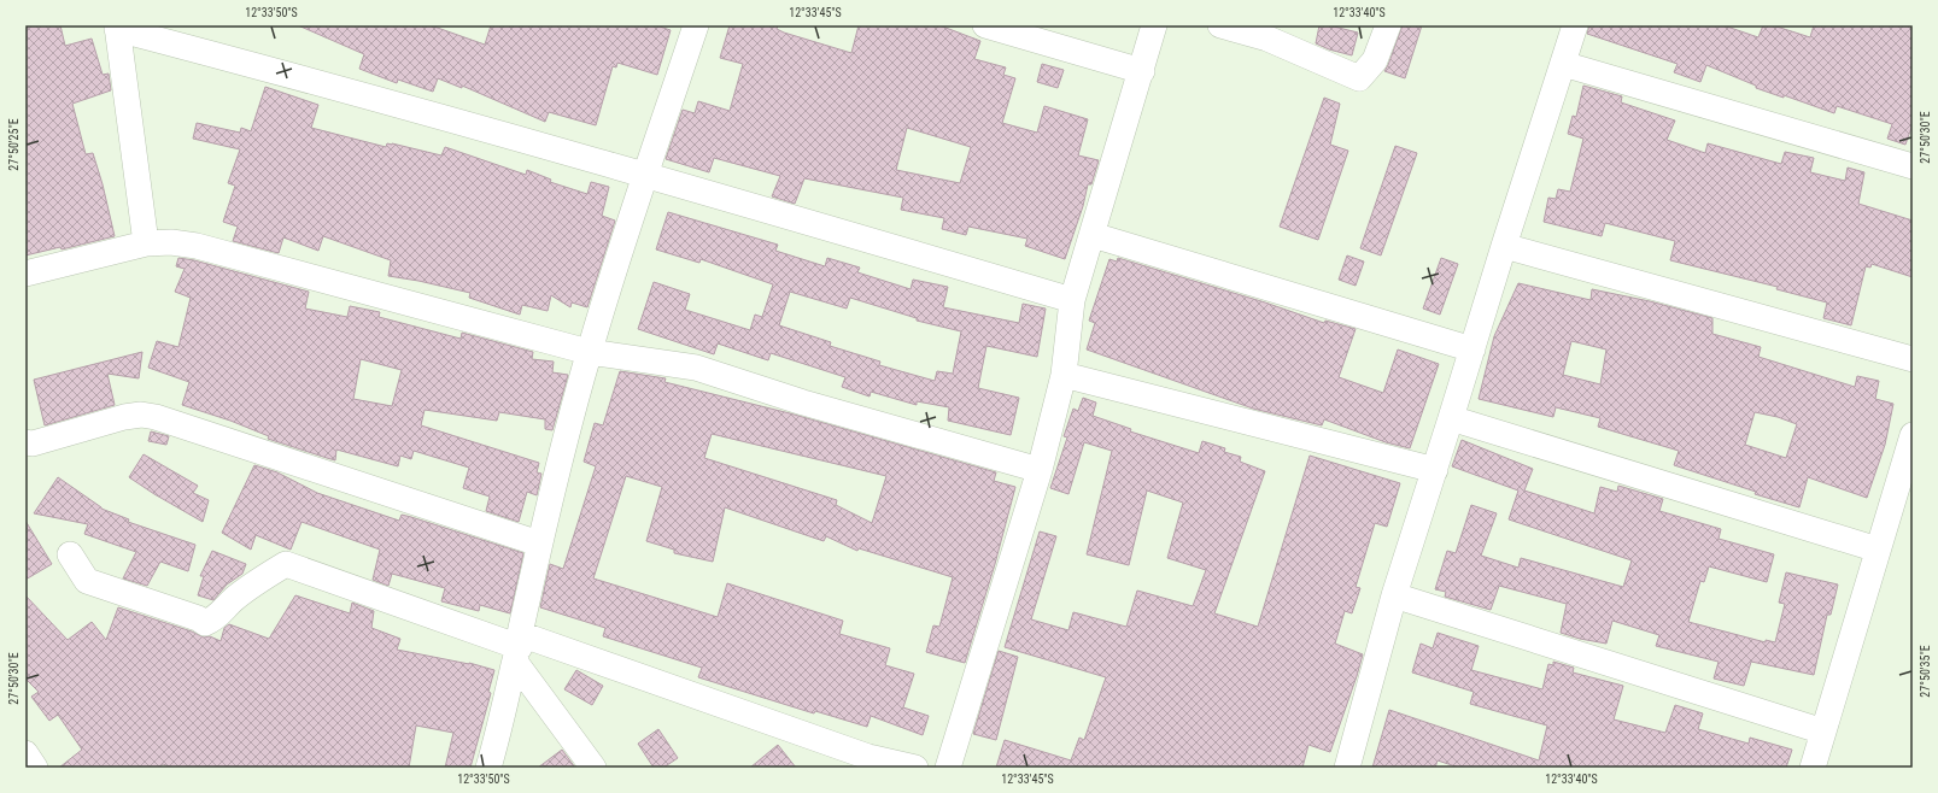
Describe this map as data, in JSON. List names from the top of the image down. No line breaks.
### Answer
{"coordinates":["12°33'50\"S","12°33'45\"S","12°33'40\"S","27°50'30\"E","27°50'25\"E","27°50'35\"E"]}
